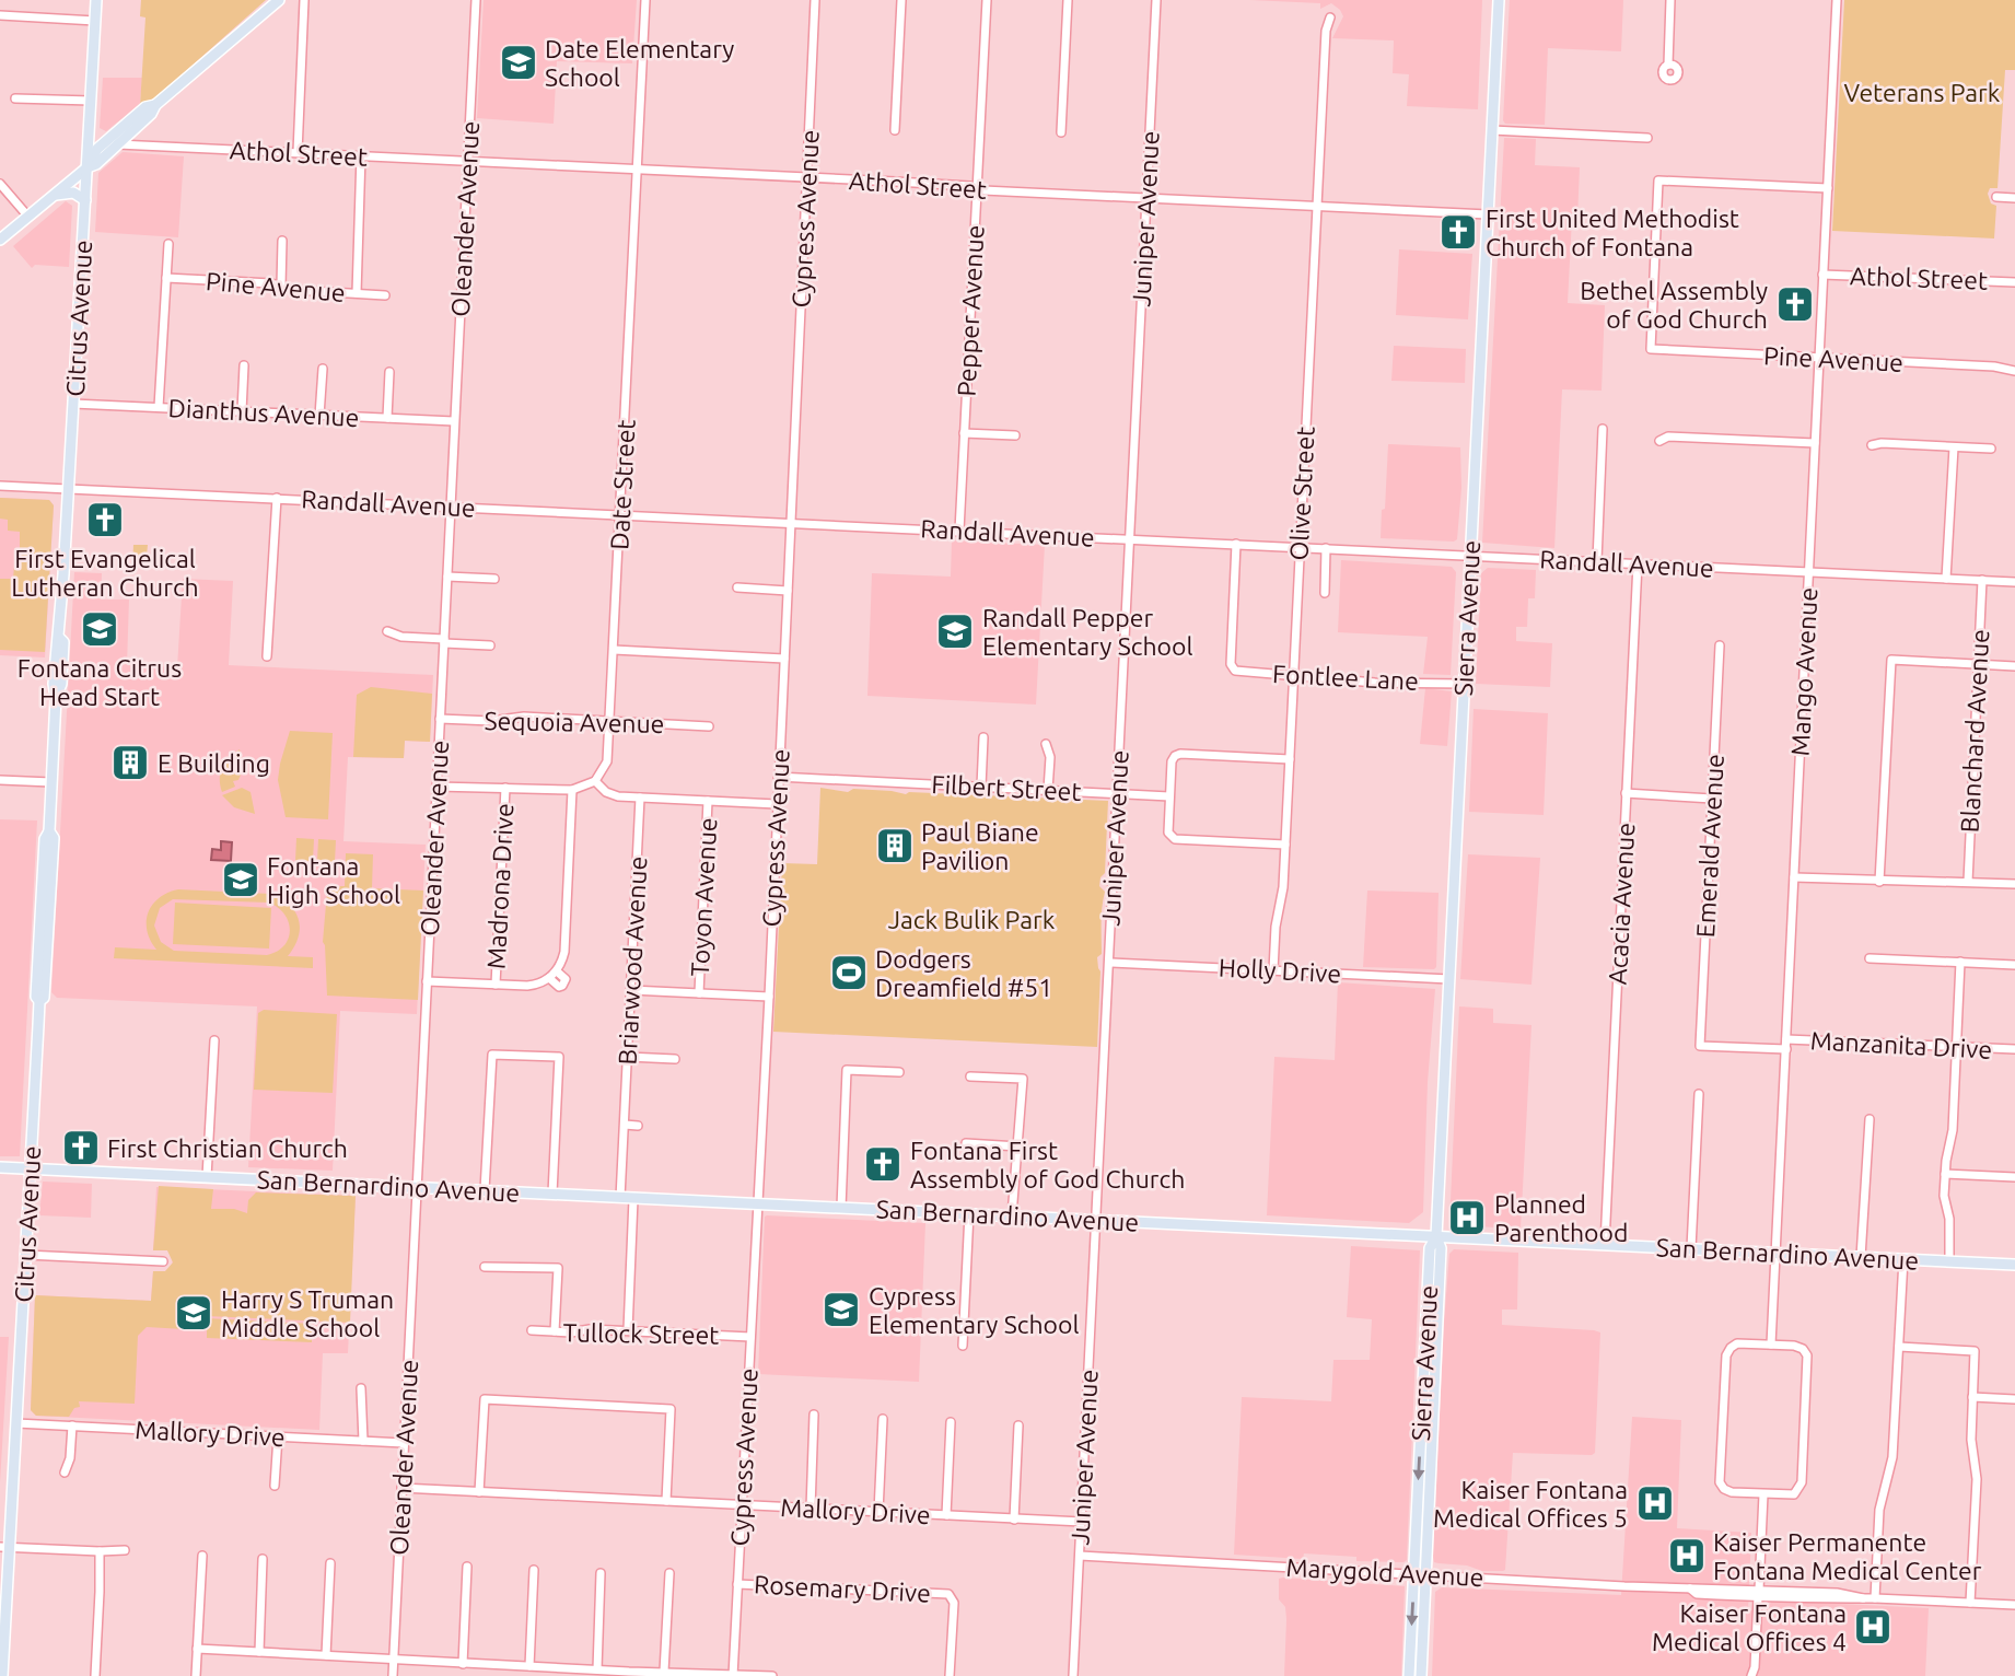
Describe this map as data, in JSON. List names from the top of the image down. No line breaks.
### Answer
{"streets":{"main road":["Citrus Avenue","Sierra Avenue","San Bernardino Avenue"],"street":["Athol Street","Oleander Avenue","Cypress Avenue","Juniper Avenue","Pine Avenue","Pepper Avenue","Dianthus Avenue","Date Street","Olive Street","Randall Avenue","Mango Avenue","Fontlee Lane","Sequoia Avenue","Blanchard Avenue","Filbert Street","Emerald Avenue","Madrona Drive","Toyon Avenue","Acacia Avenue","Briarwood Avenue","Holly Drive","Manzanita Drive","Tullock Street","Mallory Drive","Marygold Avenue","Rosemary Drive"]},"crossings":[["Athol Street","Oleander Avenue"],["Athol Street","Cypress Avenue"],["Athol Street","Juniper Avenue"],["Athol Street","Pepper Avenue"],["Athol Street","Date Street"],["Athol Street","Olive Street"],["Athol Street","Sierra Avenue"],["Athol Street","Mango Avenue"],["Oleander Avenue","Dianthus Avenue"],["Oleander Avenue","Randall Avenue"],["Oleander Avenue","Sequoia Avenue"],["Oleander Avenue","San Bernardino Avenue"],["Oleander Avenue","Mallory Drive"],["Cypress Avenue","Randall Avenue"],["Cypress Avenue","Filbert Street"],["Cypress Avenue","San Bernardino Avenue"],["Cypress Avenue","Tullock Street"],["Cypress Avenue","Mallory Drive"],["Cypress Avenue","Rosemary Drive"],["Juniper Avenue","Randall Avenue"],["Juniper Avenue","Filbert Street"],["Juniper Avenue","Holly Drive"],["Juniper Avenue","San Bernardino Avenue"],["Juniper Avenue","Mallory Drive"],["Juniper Avenue","Marygold Avenue"],["Pine Avenue","Mango Avenue"],["Pepper Avenue","Randall Avenue"],["Citrus Avenue","Dianthus Avenue"],["Citrus Avenue","Randall Avenue"],["Citrus Avenue","San Bernardino Avenue"],["Citrus Avenue","Mallory Drive"],["Date Street","Randall Avenue"],["Date Street","Sequoia Avenue"],["Olive Street","Randall Avenue"],["Olive Street","Fontlee Lane"],["Olive Street","Holly Drive"],["Randall Avenue","Sierra Avenue"],["Randall Avenue","Mango Avenue"],["Randall Avenue","Fontlee Lane"],["Randall Avenue","Blanchard Avenue"],["Randall Avenue","Acacia Avenue"],["Sierra Avenue","Fontlee Lane"],["Sierra Avenue","Holly Drive"],["Sierra Avenue","San Bernardino Avenue"],["Sierra Avenue","Marygold Avenue"],["Mango Avenue","Manzanita Drive"],["Mango Avenue","San Bernardino Avenue"],["Emerald Avenue","Manzanita Drive"],["Acacia Avenue","San Bernardino Avenue"],["Briarwood Avenue","San Bernardino Avenue"]],"parks":["Veterans Park","Jack Bulik Park"],"places":{"school or university":["Date Elementary School","Fontana Citrus Head Start","Randall Pepper Elementary School","Fontana High School","Cypress Elementary School","Harry S Truman Middle School"],"church":["First United Methodist Church of Fontana","Bethel Assembly of God Church","First Evangelical Lutheran Church","First Christian Church","Fontana First Assembly of God Church"],"building":["E Building","Paul Biane Pavilion"],"sports":["Dodgers Dreamfield #51"],"hospital":["Planned Parenthood","Kaiser Fontana Medical Offices 5","Kaiser Permanente Fontana Medical Center","Kaiser Fontana Medical Offices 4"]}}
